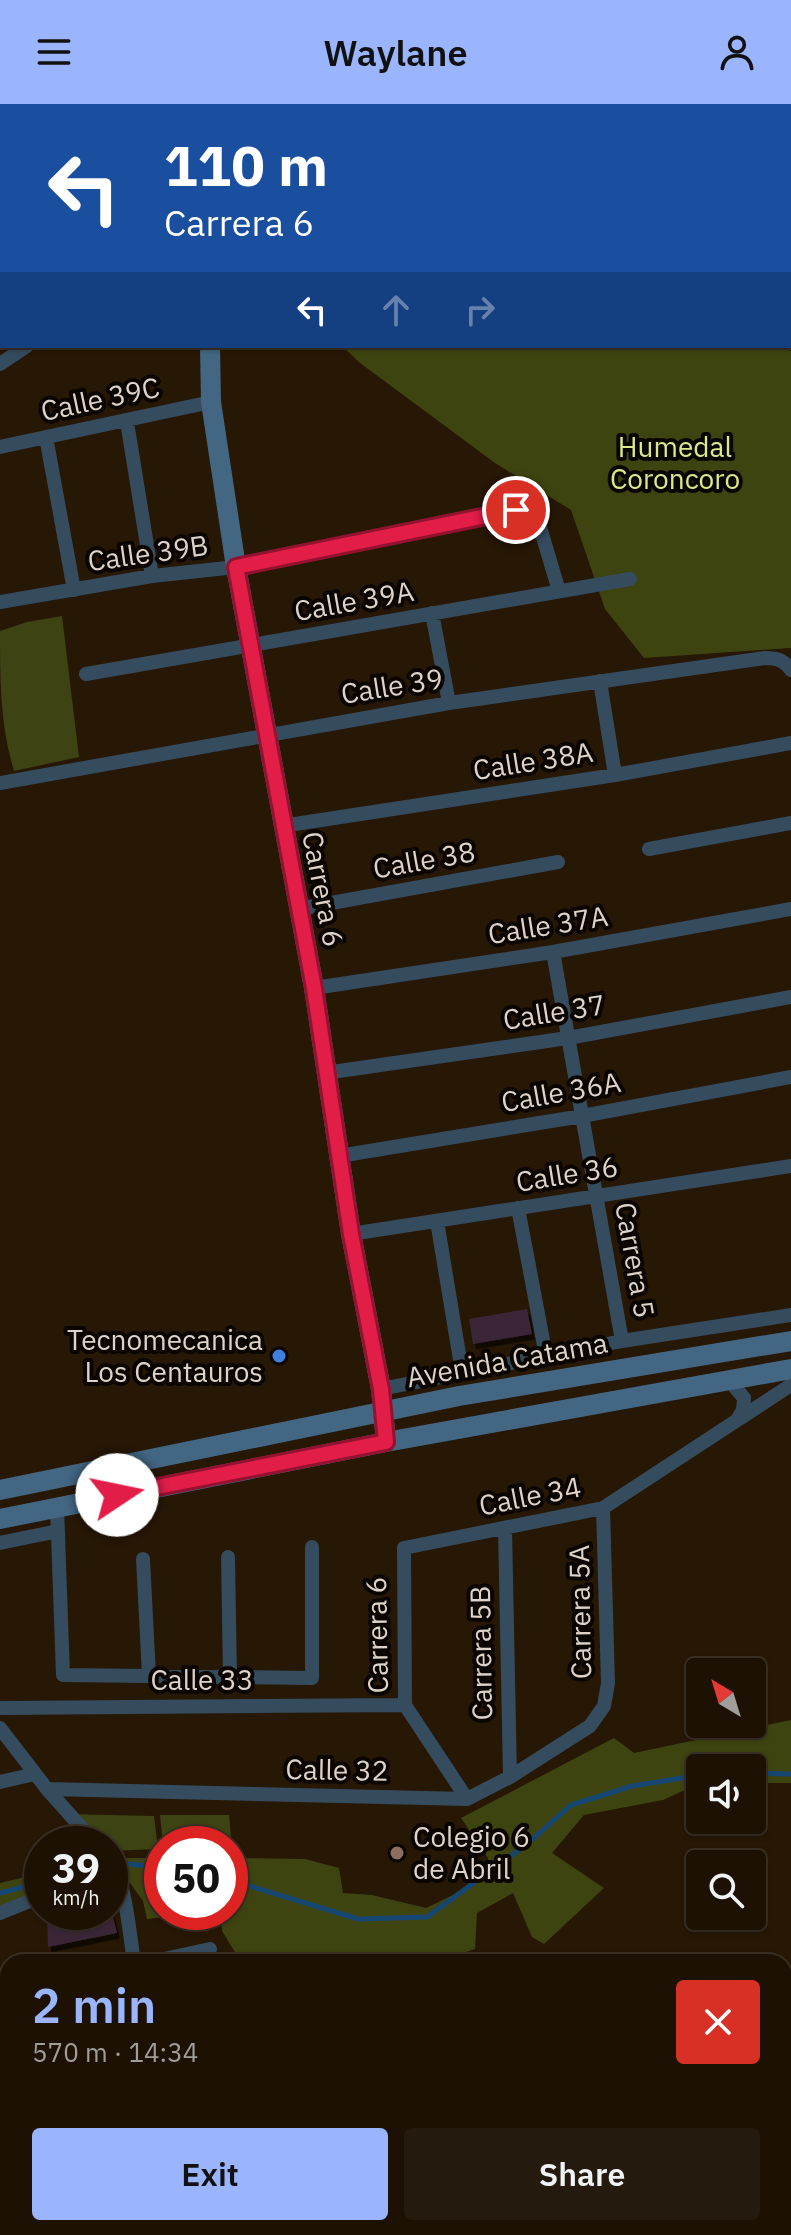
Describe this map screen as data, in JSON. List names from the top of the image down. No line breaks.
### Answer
{"streets":{"main road":["Carrera 6","Avenida Catama"],"street":["Calle 39C","Calle 39B","Calle 39A","Calle 39","Calle 38A","Calle 38","Calle 37A","Calle 37","Calle 36A","Calle 36","Carrera 5","Calle 34","Carrera 5A","Carrera 5B","Calle 33","Calle 32"]},"crossings":[["Calle 39C","Carrera 6"],["Calle 39B","Calle 39A"],["Calle 39B","Carrera 6"],["Calle 39A","Carrera 6"],["Calle 39","Carrera 6"],["Calle 38A","Carrera 6"],["Calle 38","Carrera 6"],["Carrera 6","Calle 37A"],["Carrera 6","Calle 37"],["Carrera 6","Calle 36A"],["Carrera 6","Calle 36"],["Carrera 6","Avenida Catama"],["Carrera 6","Calle 34"],["Carrera 6","Calle 33"],["Carrera 6","Calle 32"],["Calle 37A","Carrera 5"],["Calle 37","Carrera 5"],["Calle 36A","Carrera 5"],["Calle 36","Carrera 5"],["Carrera 5","Avenida Catama"],["Calle 34","Carrera 5A"],["Calle 34","Carrera 5B"],["Carrera 5A","Calle 32"],["Carrera 5B","Calle 32"]],"parks":["Humedal Coroncoro"],"places":["Tecnomecanica Los Centauros","Colegio 6 de Abril"],"north":"top left","page":{"header":"Waylane","turn":["110 m","Carrera 6"],"speed":"39 km/h","limit":"50","heading":["2 min","570 m · 14:34"],"buttons":["Exit","Share"]}}
